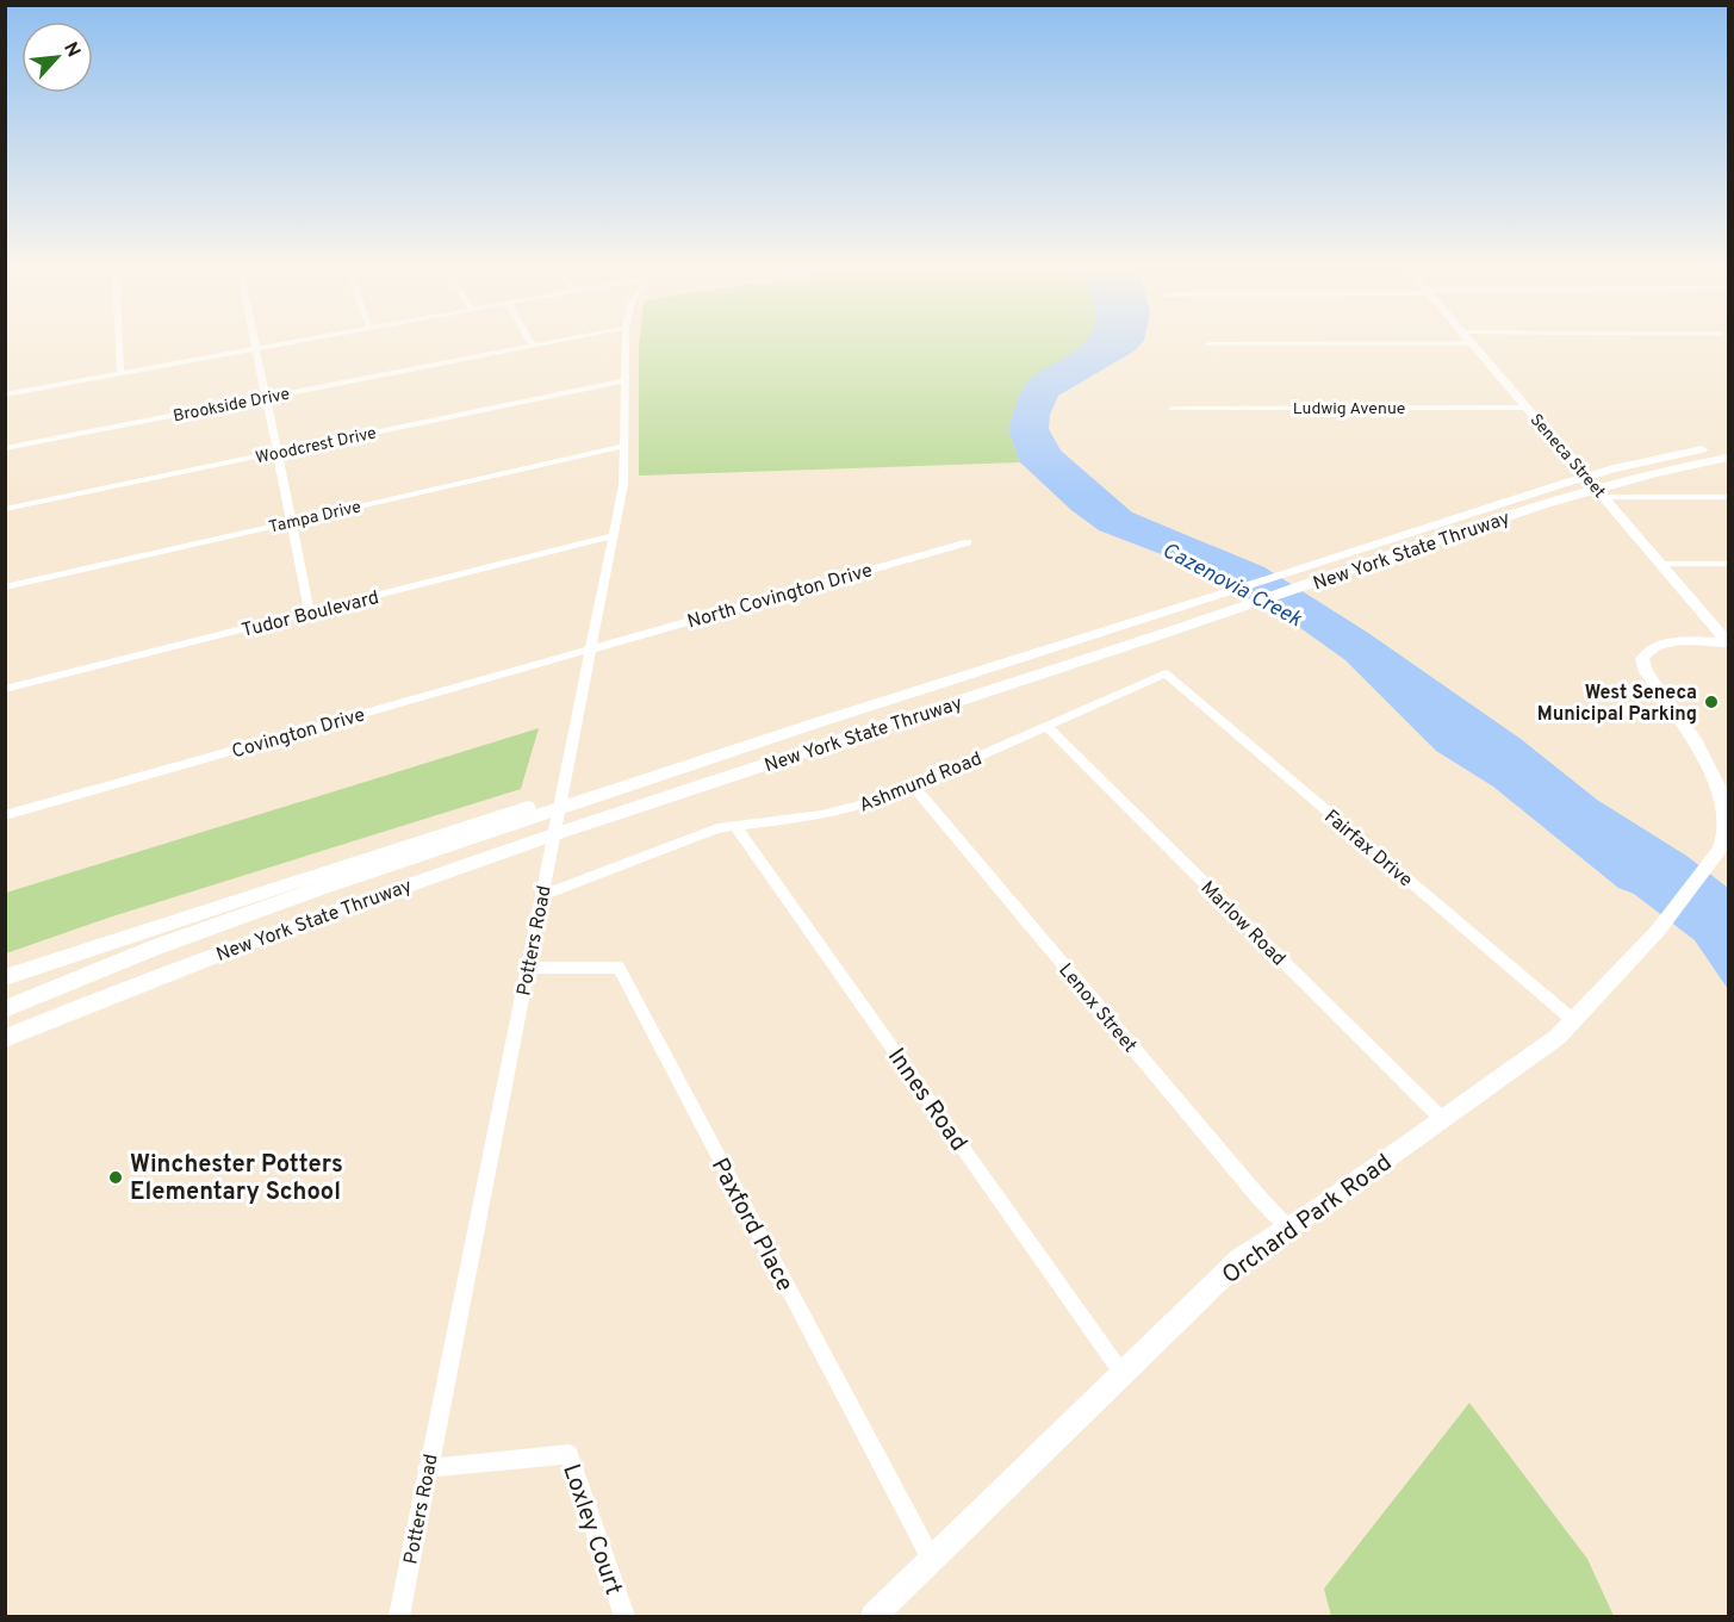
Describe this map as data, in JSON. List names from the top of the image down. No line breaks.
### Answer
{"streets":{"highway":["New York State Thruway"],"main road":["Seneca Street","Orchard Park Road"],"street":["Brookside Drive","Ludwig Avenue","Woodcrest Drive","Tampa Drive","North Covington Drive","Tudor Boulevard","Covington Drive","Ashmund Road","Fairfax Drive","Marlow Road","Potters Road","Lenox Street","Innes Road","Paxford Place","Loxley Court"]},"crossings":[["Ludwig Avenue","Seneca Street"],["Woodcrest Drive","Potters Road"],["Seneca Street","Orchard Park Road"],["Tampa Drive","Potters Road"],["North Covington Drive","Covington Drive"],["North Covington Drive","Potters Road"],["Tudor Boulevard","Potters Road"],["Covington Drive","Potters Road"],["Ashmund Road","Fairfax Drive"],["Ashmund Road","Marlow Road"],["Ashmund Road","Potters Road"],["Ashmund Road","Lenox Street"],["Ashmund Road","Innes Road"],["Fairfax Drive","Orchard Park Road"],["Marlow Road","Orchard Park Road"],["Potters Road","Paxford Place"],["Potters Road","Loxley Court"],["Lenox Street","Orchard Park Road"],["Innes Road","Orchard Park Road"],["Orchard Park Road","Paxford Place"]],"water":["Cazenovia Creek"],"places":["West Seneca Municipal Parking","Winchester Potters Elementary School"],"north":"top right"}
